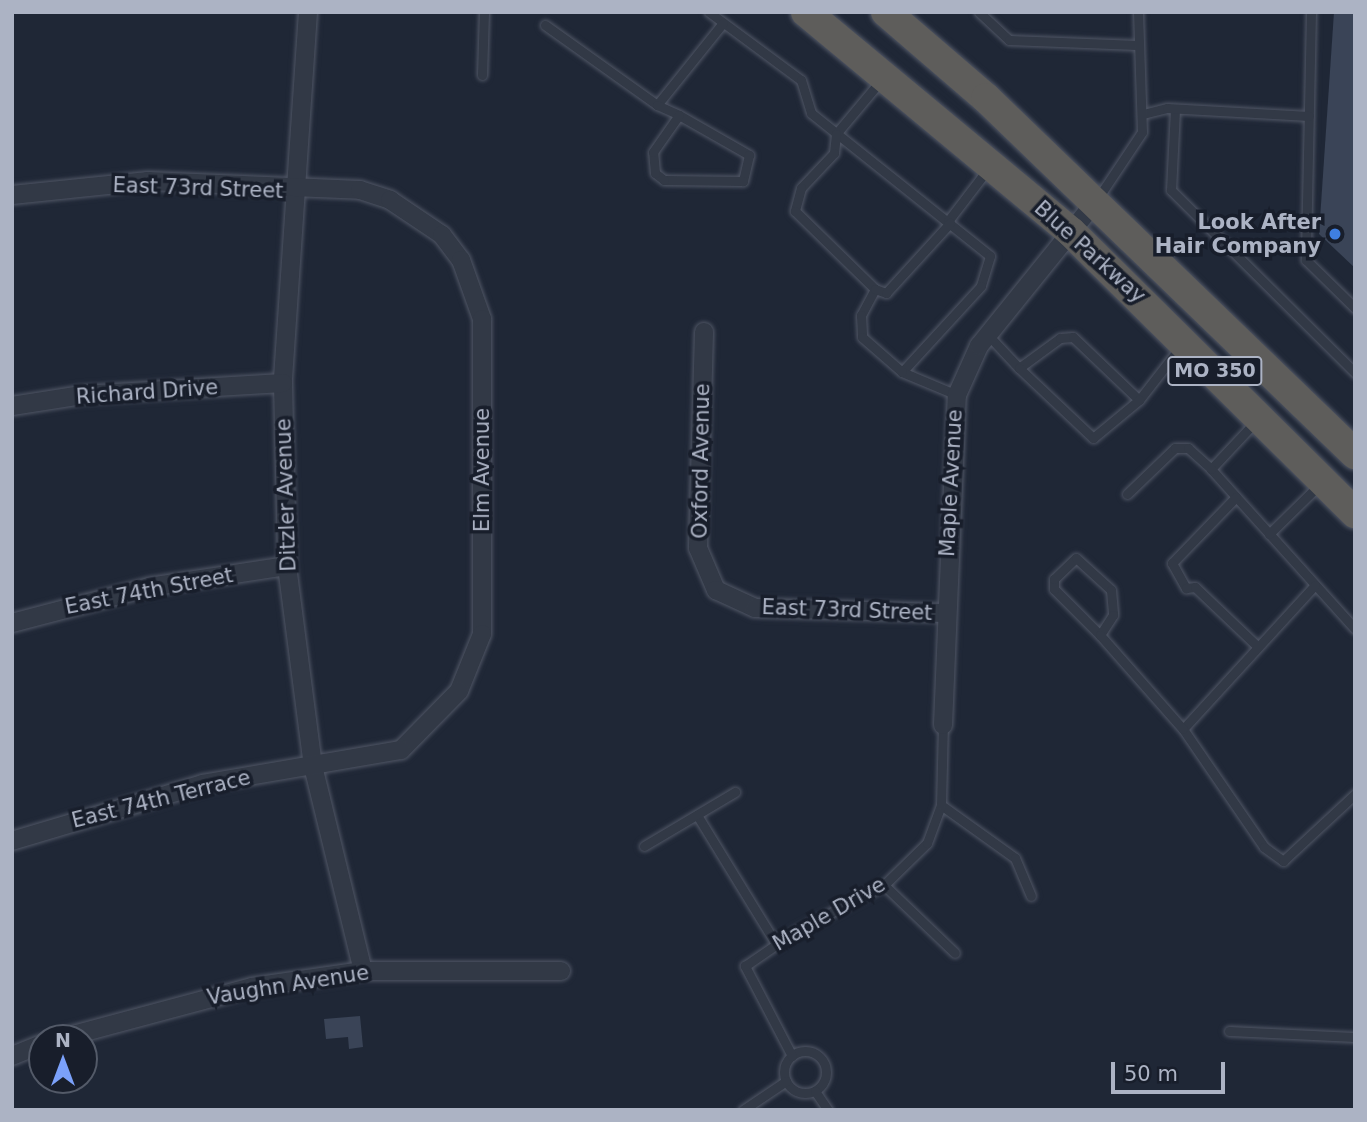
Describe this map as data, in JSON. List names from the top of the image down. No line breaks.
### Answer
{"streets":{"highway":["Blue Parkway","MO 350"],"street":["East 73rd Street","Richard Drive","Oxford Avenue","Elm Avenue","Maple Avenue","Ditzler Avenue","East 74th Street","East 74th Terrace","Vaughn Avenue"],"lane":["Maple Drive"]},"crossings":[["East 73rd Street","Oxford Avenue"],["East 73rd Street","Elm Avenue"],["East 73rd Street","Maple Avenue"],["East 73rd Street","Ditzler Avenue"],["Blue Parkway","Maple Avenue"],["Richard Drive","Ditzler Avenue"],["Elm Avenue","Ditzler Avenue"],["Elm Avenue","East 74th Terrace"],["Maple Avenue","Maple Drive"],["Ditzler Avenue","East 74th Street"],["Ditzler Avenue","East 74th Terrace"],["Ditzler Avenue","Vaughn Avenue"]],"places":["Look After Hair Company"],"scale_bar":"50 m","north":"top"}
